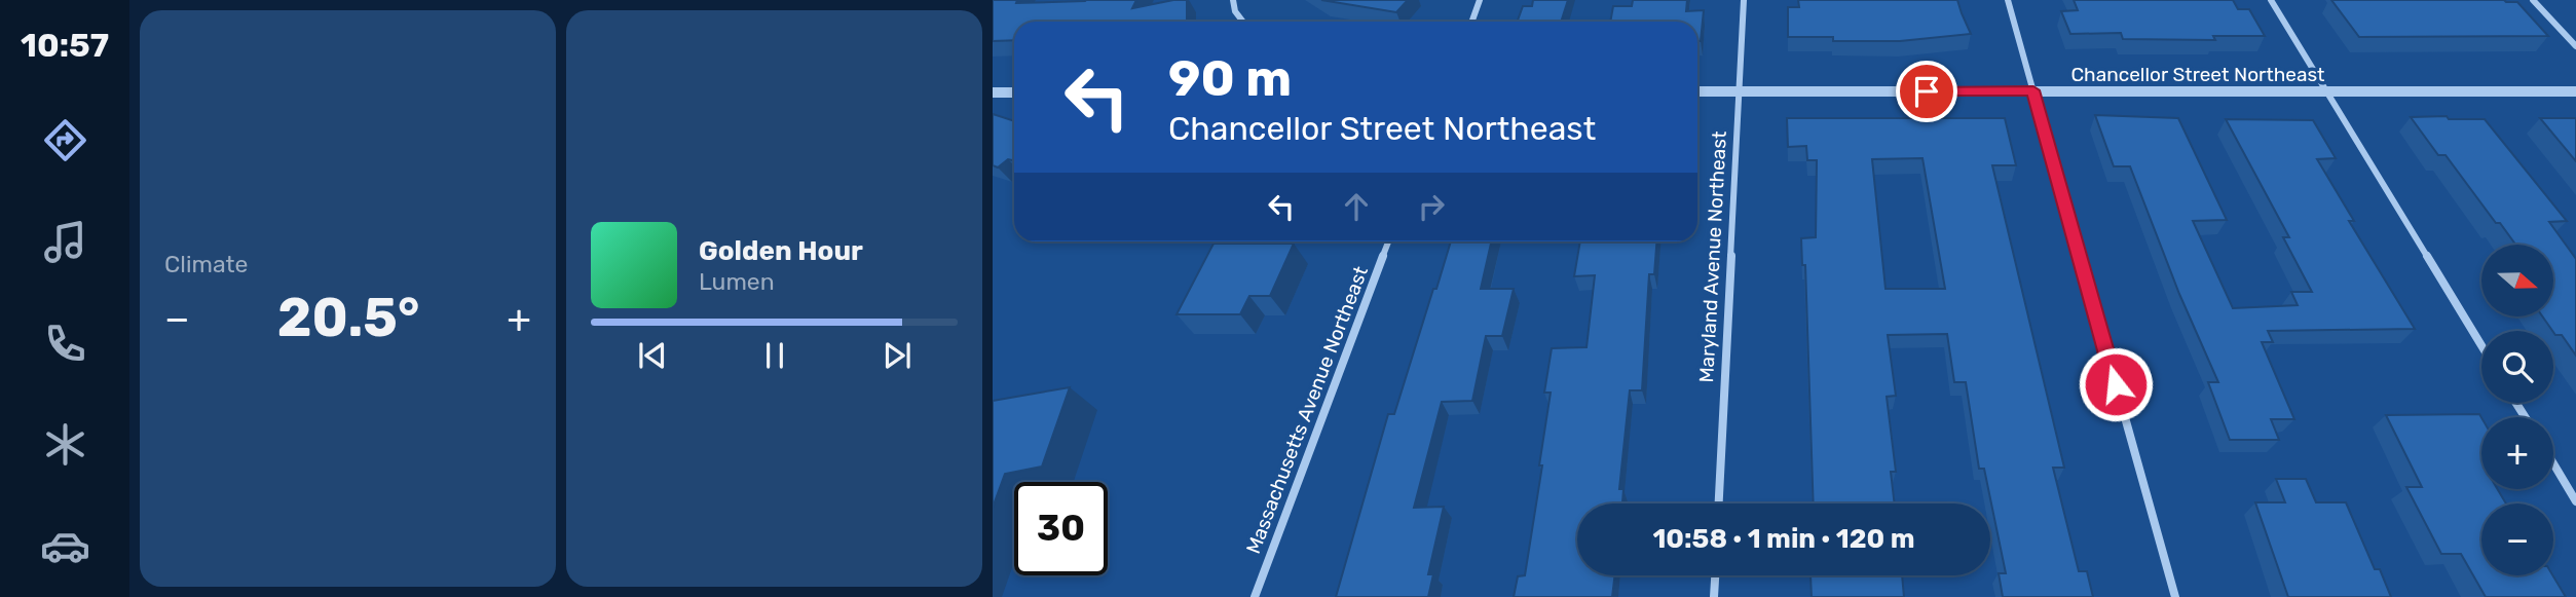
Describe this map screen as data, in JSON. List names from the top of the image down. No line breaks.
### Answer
{"streets":{"street":["Chancellor Street Northeast","Maryland Avenue Northeast","Massachusetts Avenue Northeast"]},"crossings":[["Chancellor Street Northeast","Maryland Avenue Northeast"]],"north":"right","page":{"tabs":"10:57","tile":"Climate","turn":["90 m","Chancellor Street Northeast"],"song":["Golden Hour","Lumen"],"map_buttons":["+","−"],"heat":["−","20.5°","+"],"limit":"30","trip":"10:58 · 1 min · 120 m"}}
